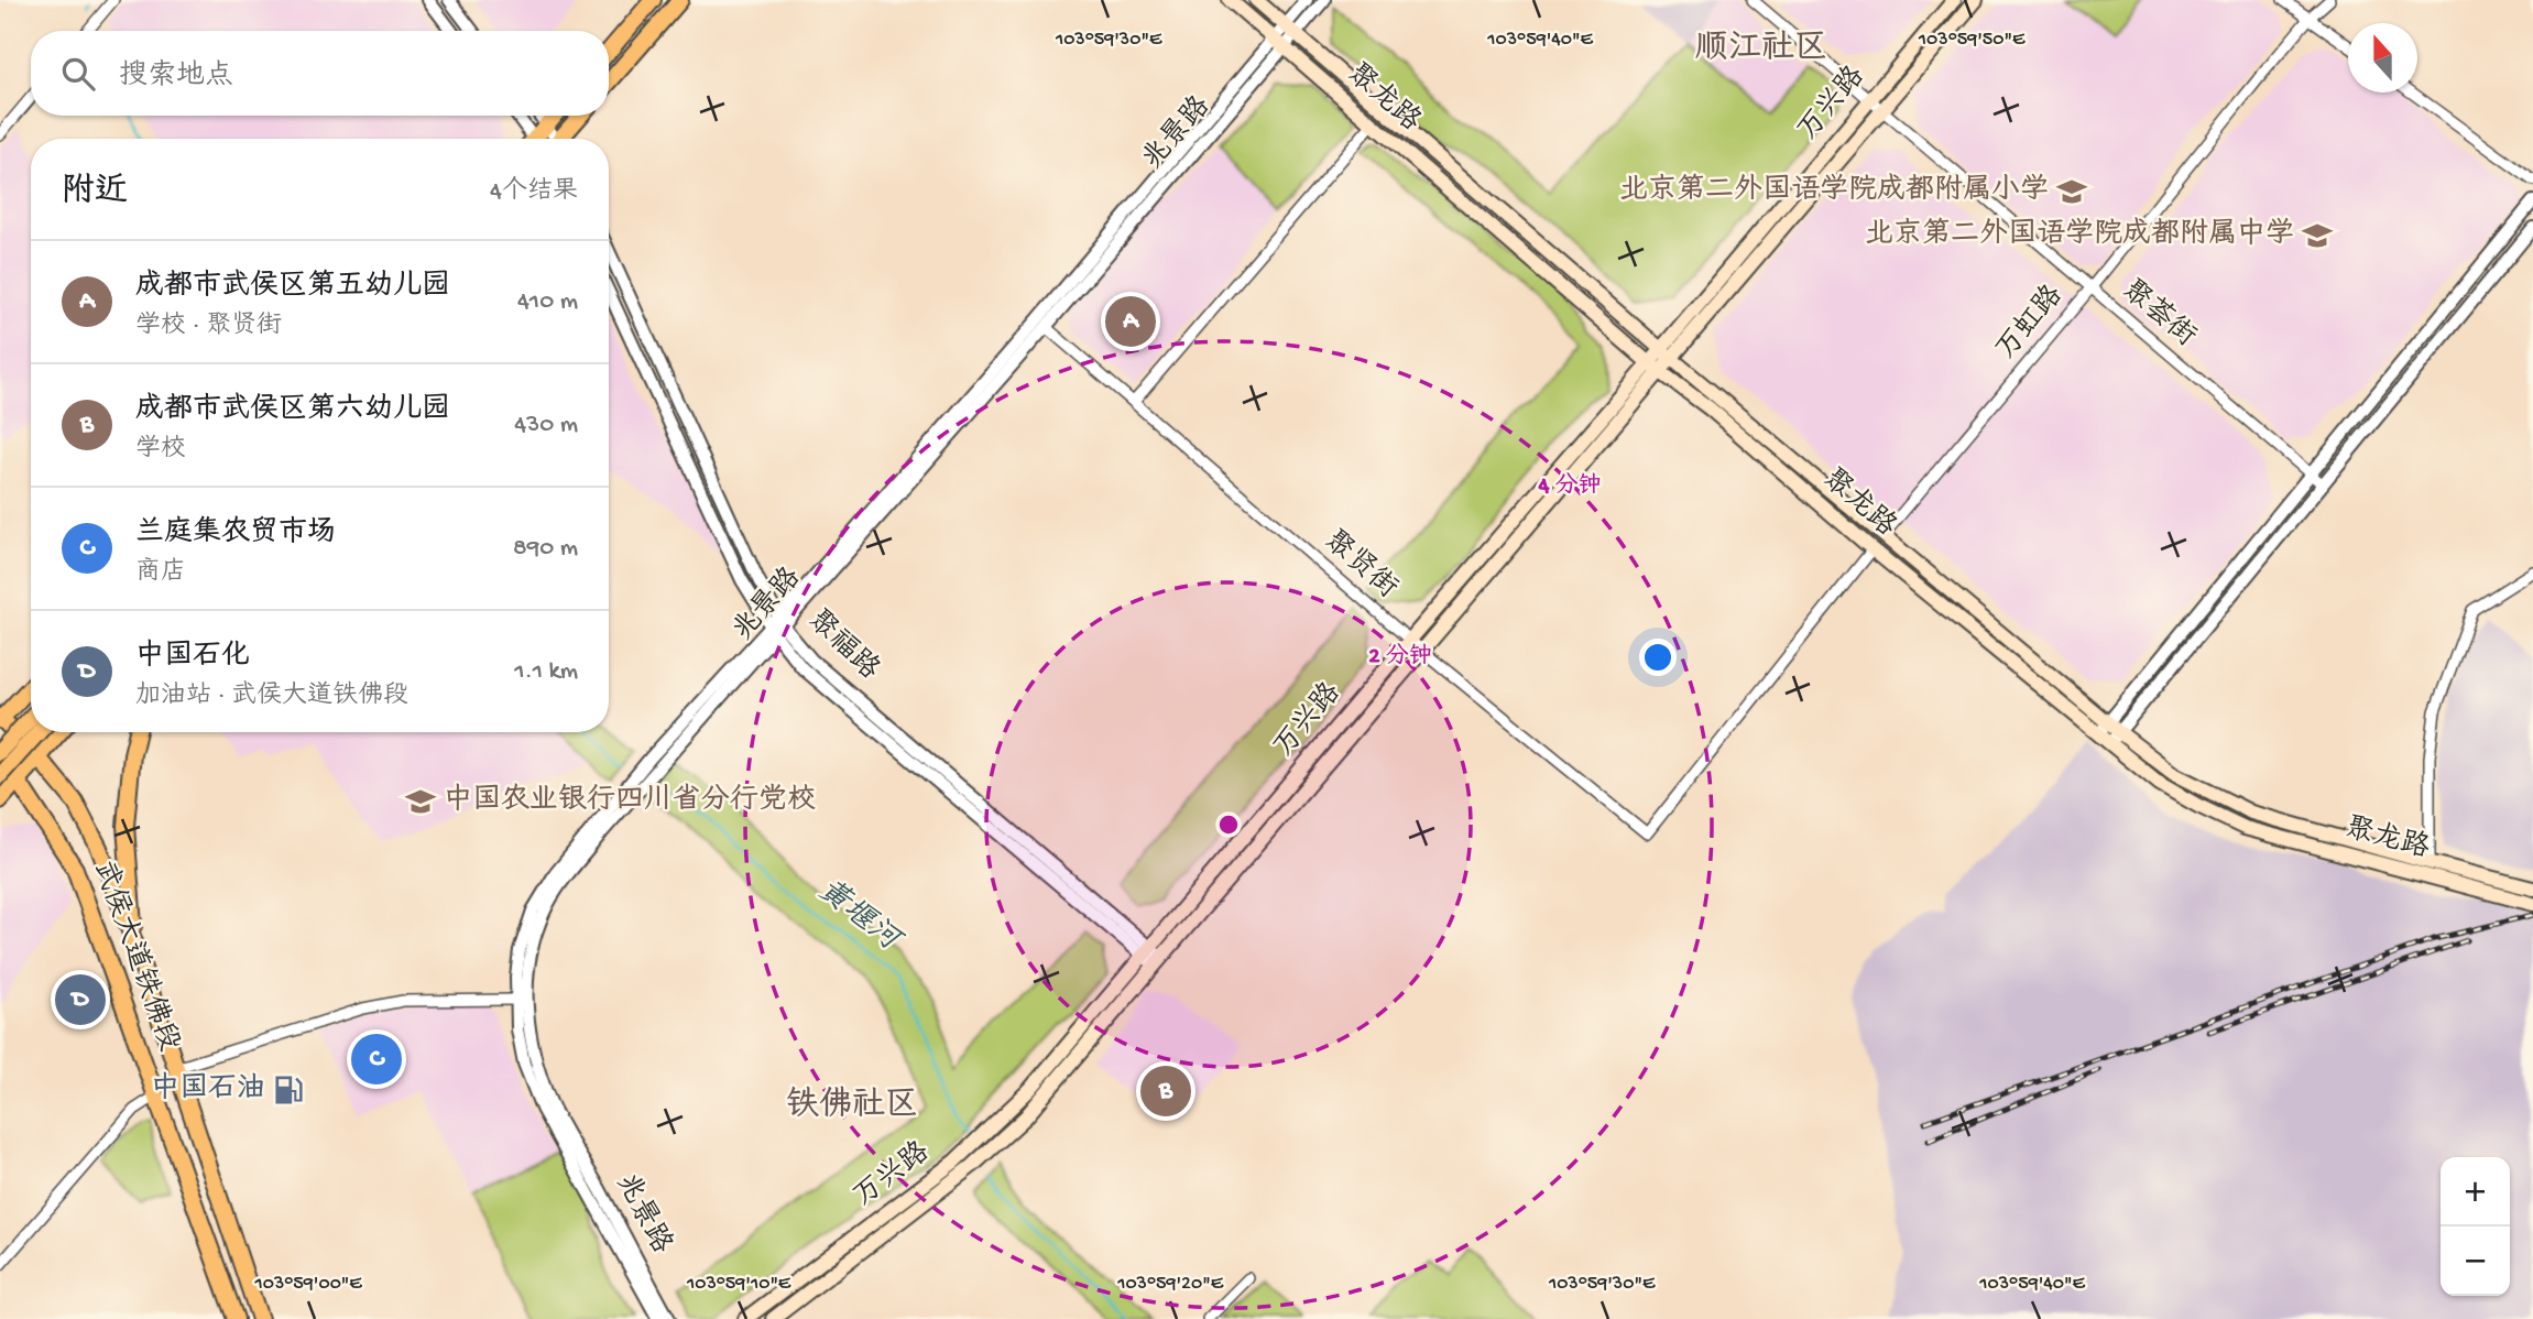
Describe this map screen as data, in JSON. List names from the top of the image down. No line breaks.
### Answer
{"streets":{"main road":["聚龙路","万兴路","武侯大道铁佛段"],"street":["兆景路","聚荟街","万虹路","聚贤街","聚福路"]},"crossings":[["聚龙路","万兴路"],["聚龙路","兆景路"],["聚龙路","万虹路"],["聚龙路","聚贤街"],["万兴路","聚荟街"],["万兴路","聚贤街"],["万兴路","聚福路"],["兆景路","聚贤街"],["兆景路","聚福路"],["聚荟街","万虹路"]],"districts":["顺江社区","铁佛社区"],"water":["黄堰河"],"places":{"school or university":["北京第二外国语学院成都附属小学","北京第二外国语学院成都附属中学","中国农业银行四川省分行党校"],"fuel station":["中国石油"]},"north":"top","page":{"search":"搜索地点","heading":["附近","4个结果"],"list":[{"mark":"A","name":"成都市武侯区第五幼儿园","note":"学校 · 聚贤街","value":"410 m"},{"mark":"B","name":"成都市武侯区第六幼儿园","note":"学校","value":"430 m"},{"mark":"C","name":"兰庭集农贸市场","note":"商店","value":"890 m"},{"mark":"D","name":"中国石化","note":"加油站 · 武侯大道铁佛段","value":"1.1 km"}],"pins":["A","D","C","B"],"map_buttons":["+","−"]},"coordinates":["103°59'30\"E","103°59'40\"E","103°59'50\"E","103°59'00\"E","103°59'10\"E","103°59'20\"E"],"rings":["4 分钟","2 分钟"]}
